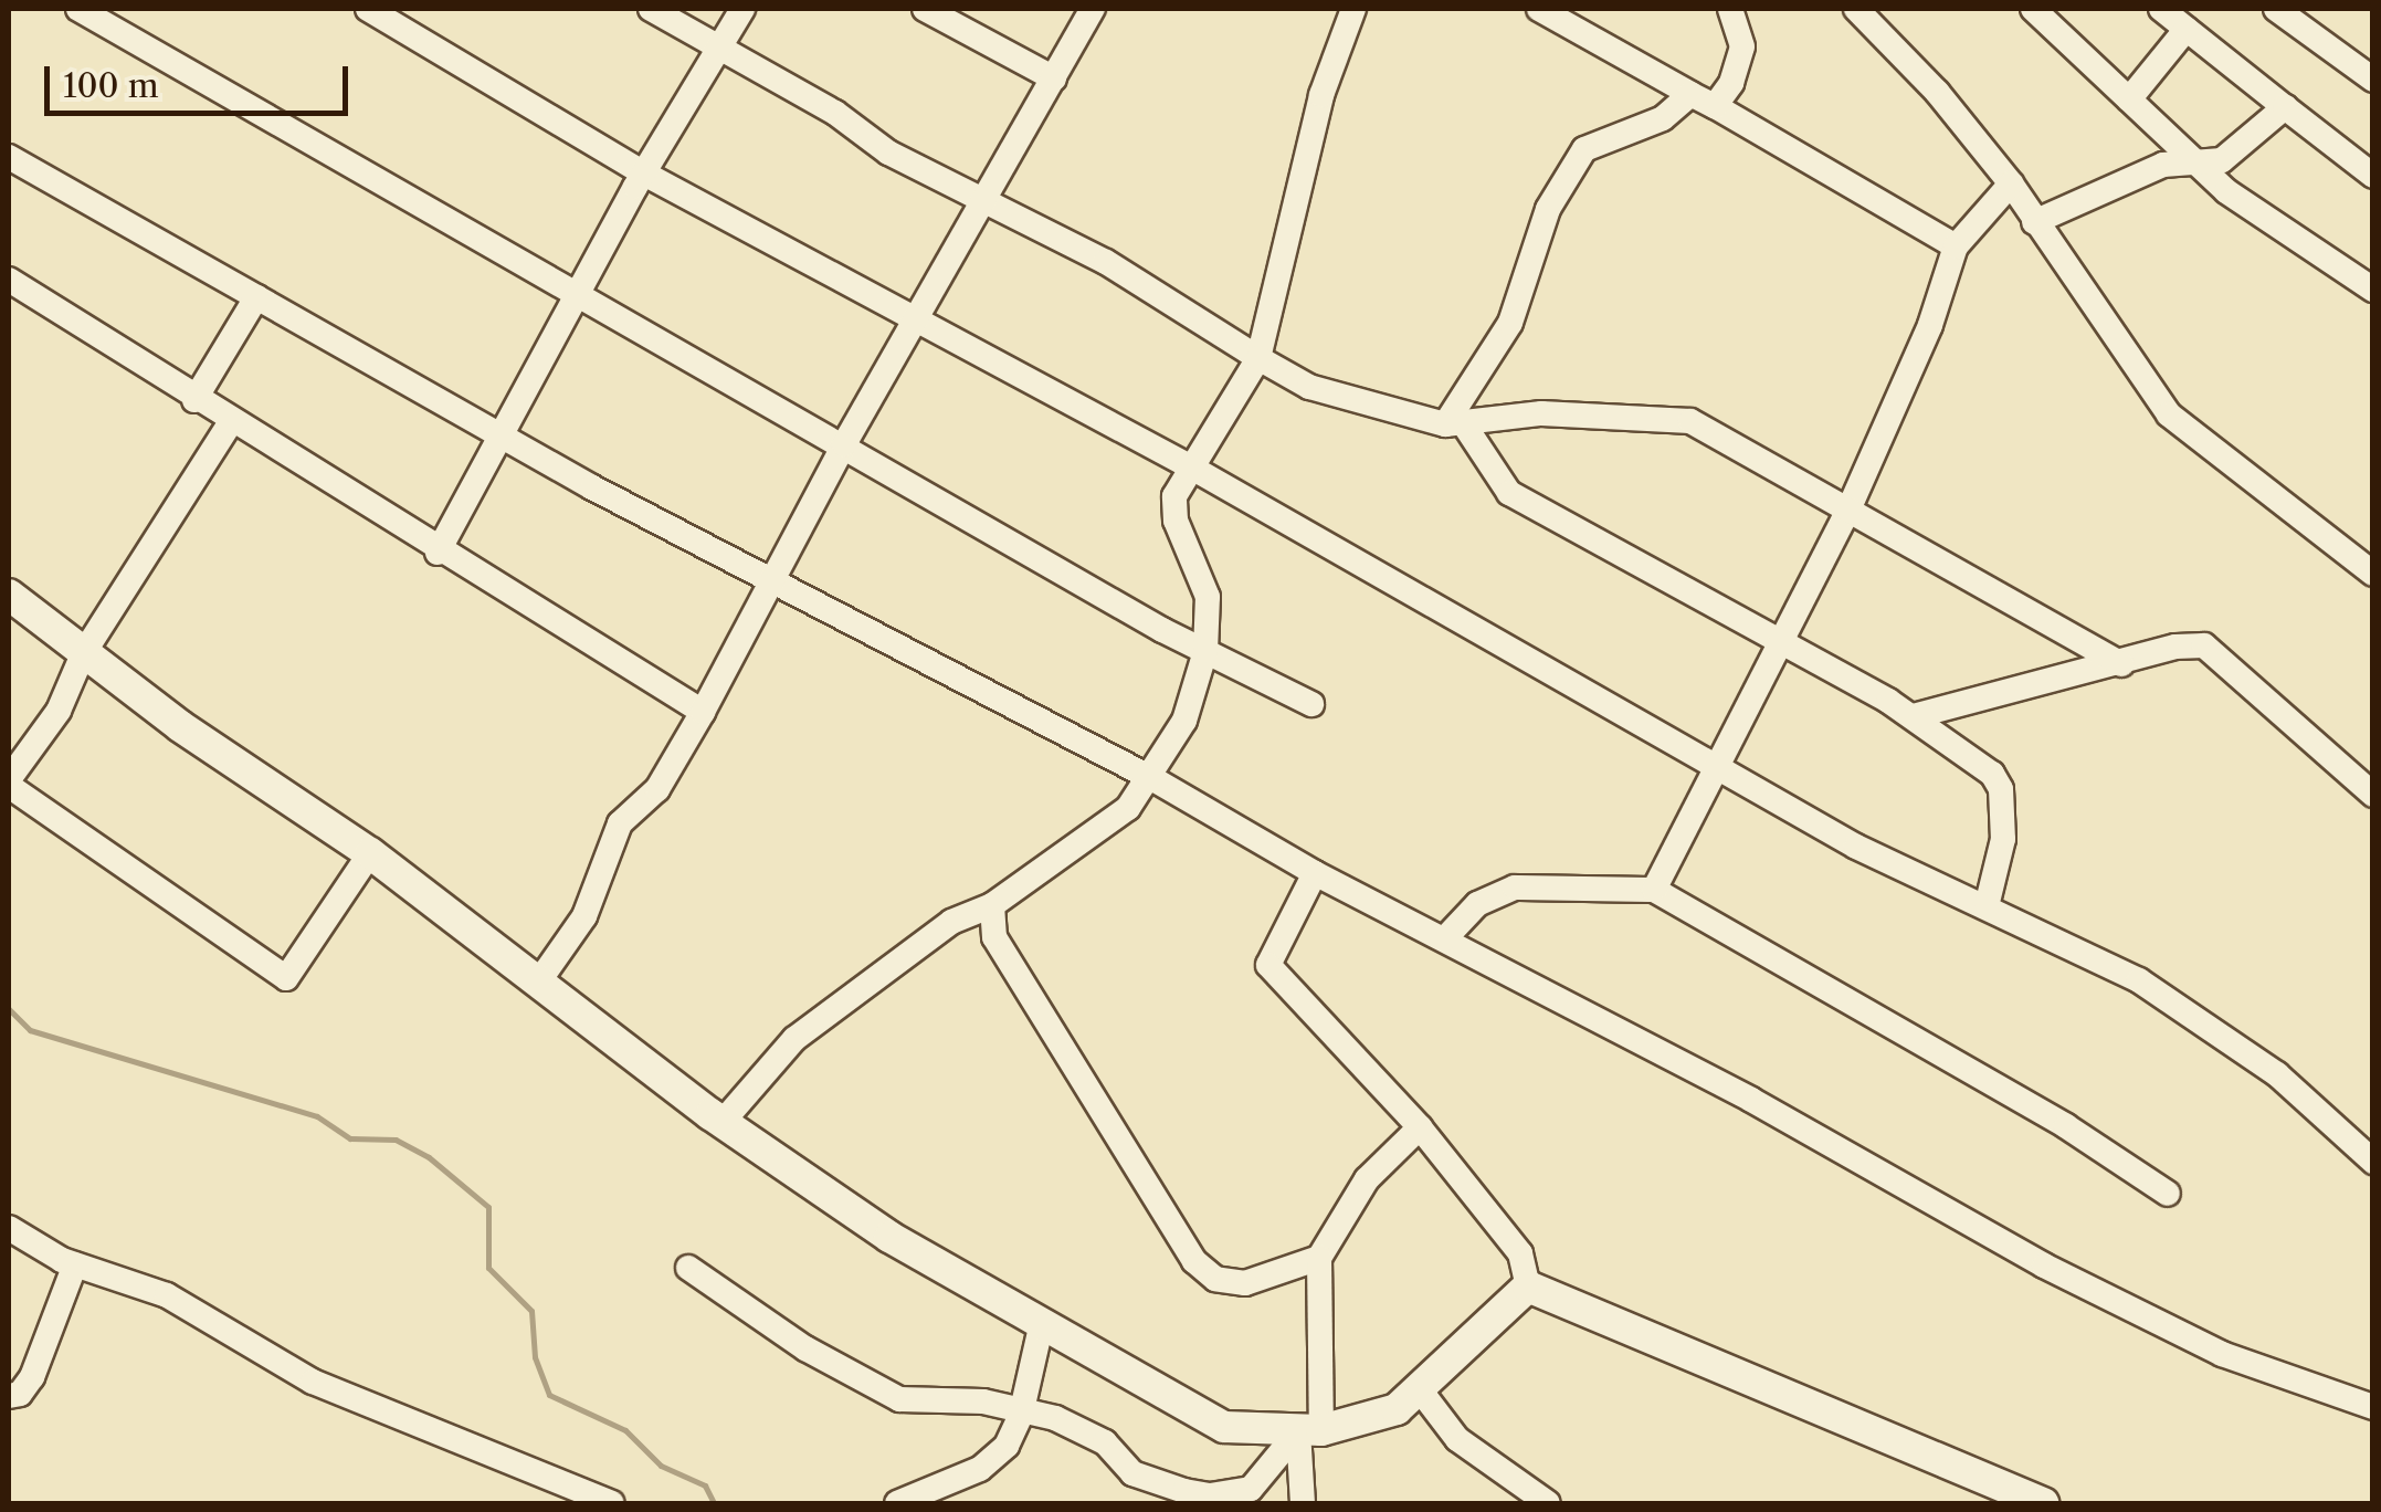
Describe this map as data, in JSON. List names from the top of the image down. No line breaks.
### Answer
{"scale_bar":"100 m"}
